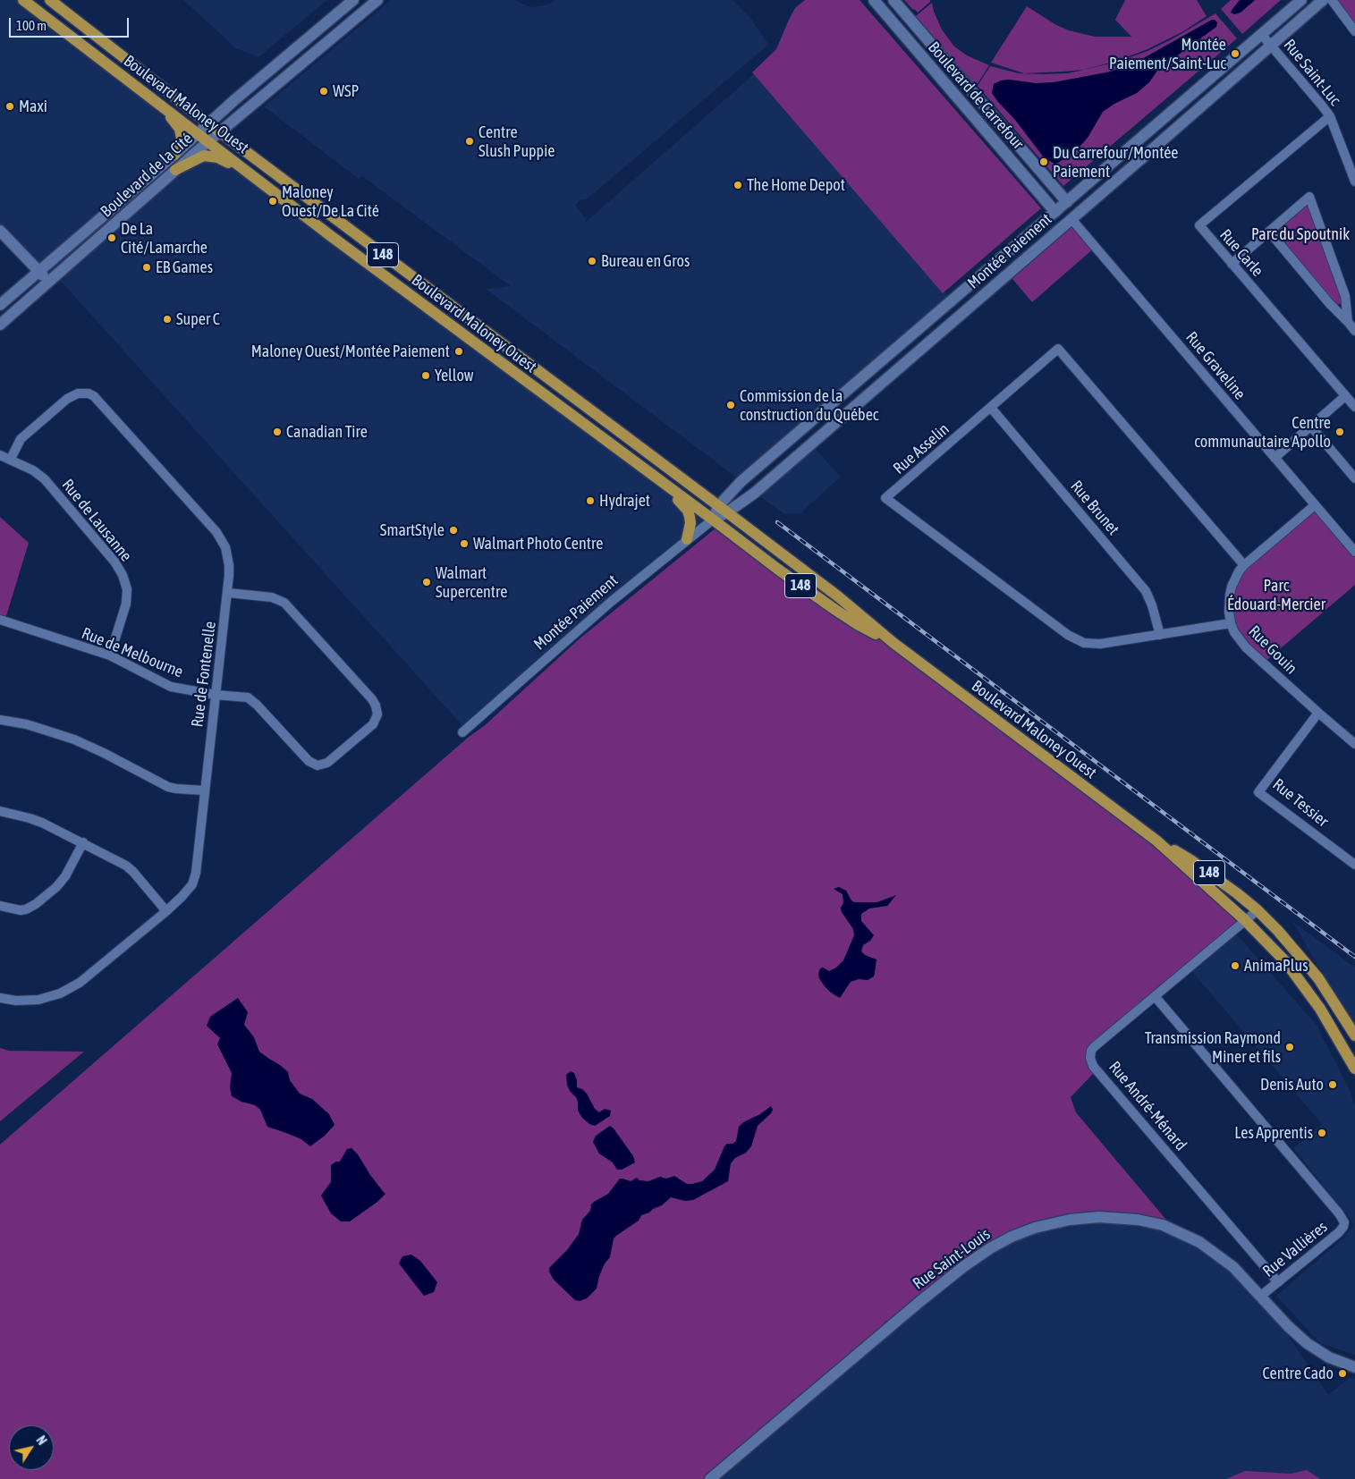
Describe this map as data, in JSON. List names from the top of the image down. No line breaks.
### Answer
{"streets":{"main road":["Boulevard Maloney Ouest","148"],"street":["Rue Saint-Luc","Boulevard de Carrefour","Boulevard de la Cité","Montée Paiement","Rue Carle","Rue Graveline","Rue Asselin","Rue Brunet","Rue de Lausanne","Rue Gouin","Rue de Melbourne","Rue de Fontenelle","Rue Tessier","Rue André-Ménard","Rue Vallières","Rue Saint-Louis"]},"crossings":[["Rue Saint-Luc","Montée Paiement"],["Rue Saint-Luc","Rue Carle"],["Boulevard de Carrefour","Montée Paiement"],["Boulevard Maloney Ouest","Boulevard de la Cité"],["Boulevard Maloney Ouest","Montée Paiement"],["Boulevard Maloney Ouest","Rue André-Ménard"],["Montée Paiement","Rue Graveline"],["Rue Graveline","Rue Gouin"],["Rue Asselin","Rue Brunet"],["Rue Asselin","Rue Gouin"],["Rue de Lausanne","Rue de Melbourne"],["Rue de Lausanne","Rue de Fontenelle"],["Rue Gouin","Rue Tessier"],["Rue de Melbourne","Rue de Fontenelle"],["Rue André-Ménard","Rue Vallières"],["Rue Vallières","Rue Saint-Louis"]],"parks":["Parc du Spoutnik","Parc Édouard-Mercier"],"places":["Montée Paiement/Saint-Luc","WSP","Maxi","Centre Slush Puppie","Du Carrefour/Montée Paiement","The Home Depot","Maloney Ouest/De La Cité","De La Cité/Lamarche","Bureau en Gros","EB Games","Super C","Maloney Ouest/Montée Paiement","Yellow","Commission de la construction du Québec","Canadian Tire","Centre communautaire Apollo","Hydrajet","SmartStyle","Walmart Photo Centre","Walmart Supercentre","AnimaPlus","Transmission Raymond Miner et fils","Denis Auto","Les Apprentis","Centre Cado"],"scale_bar":"100 m","north":"top right"}
